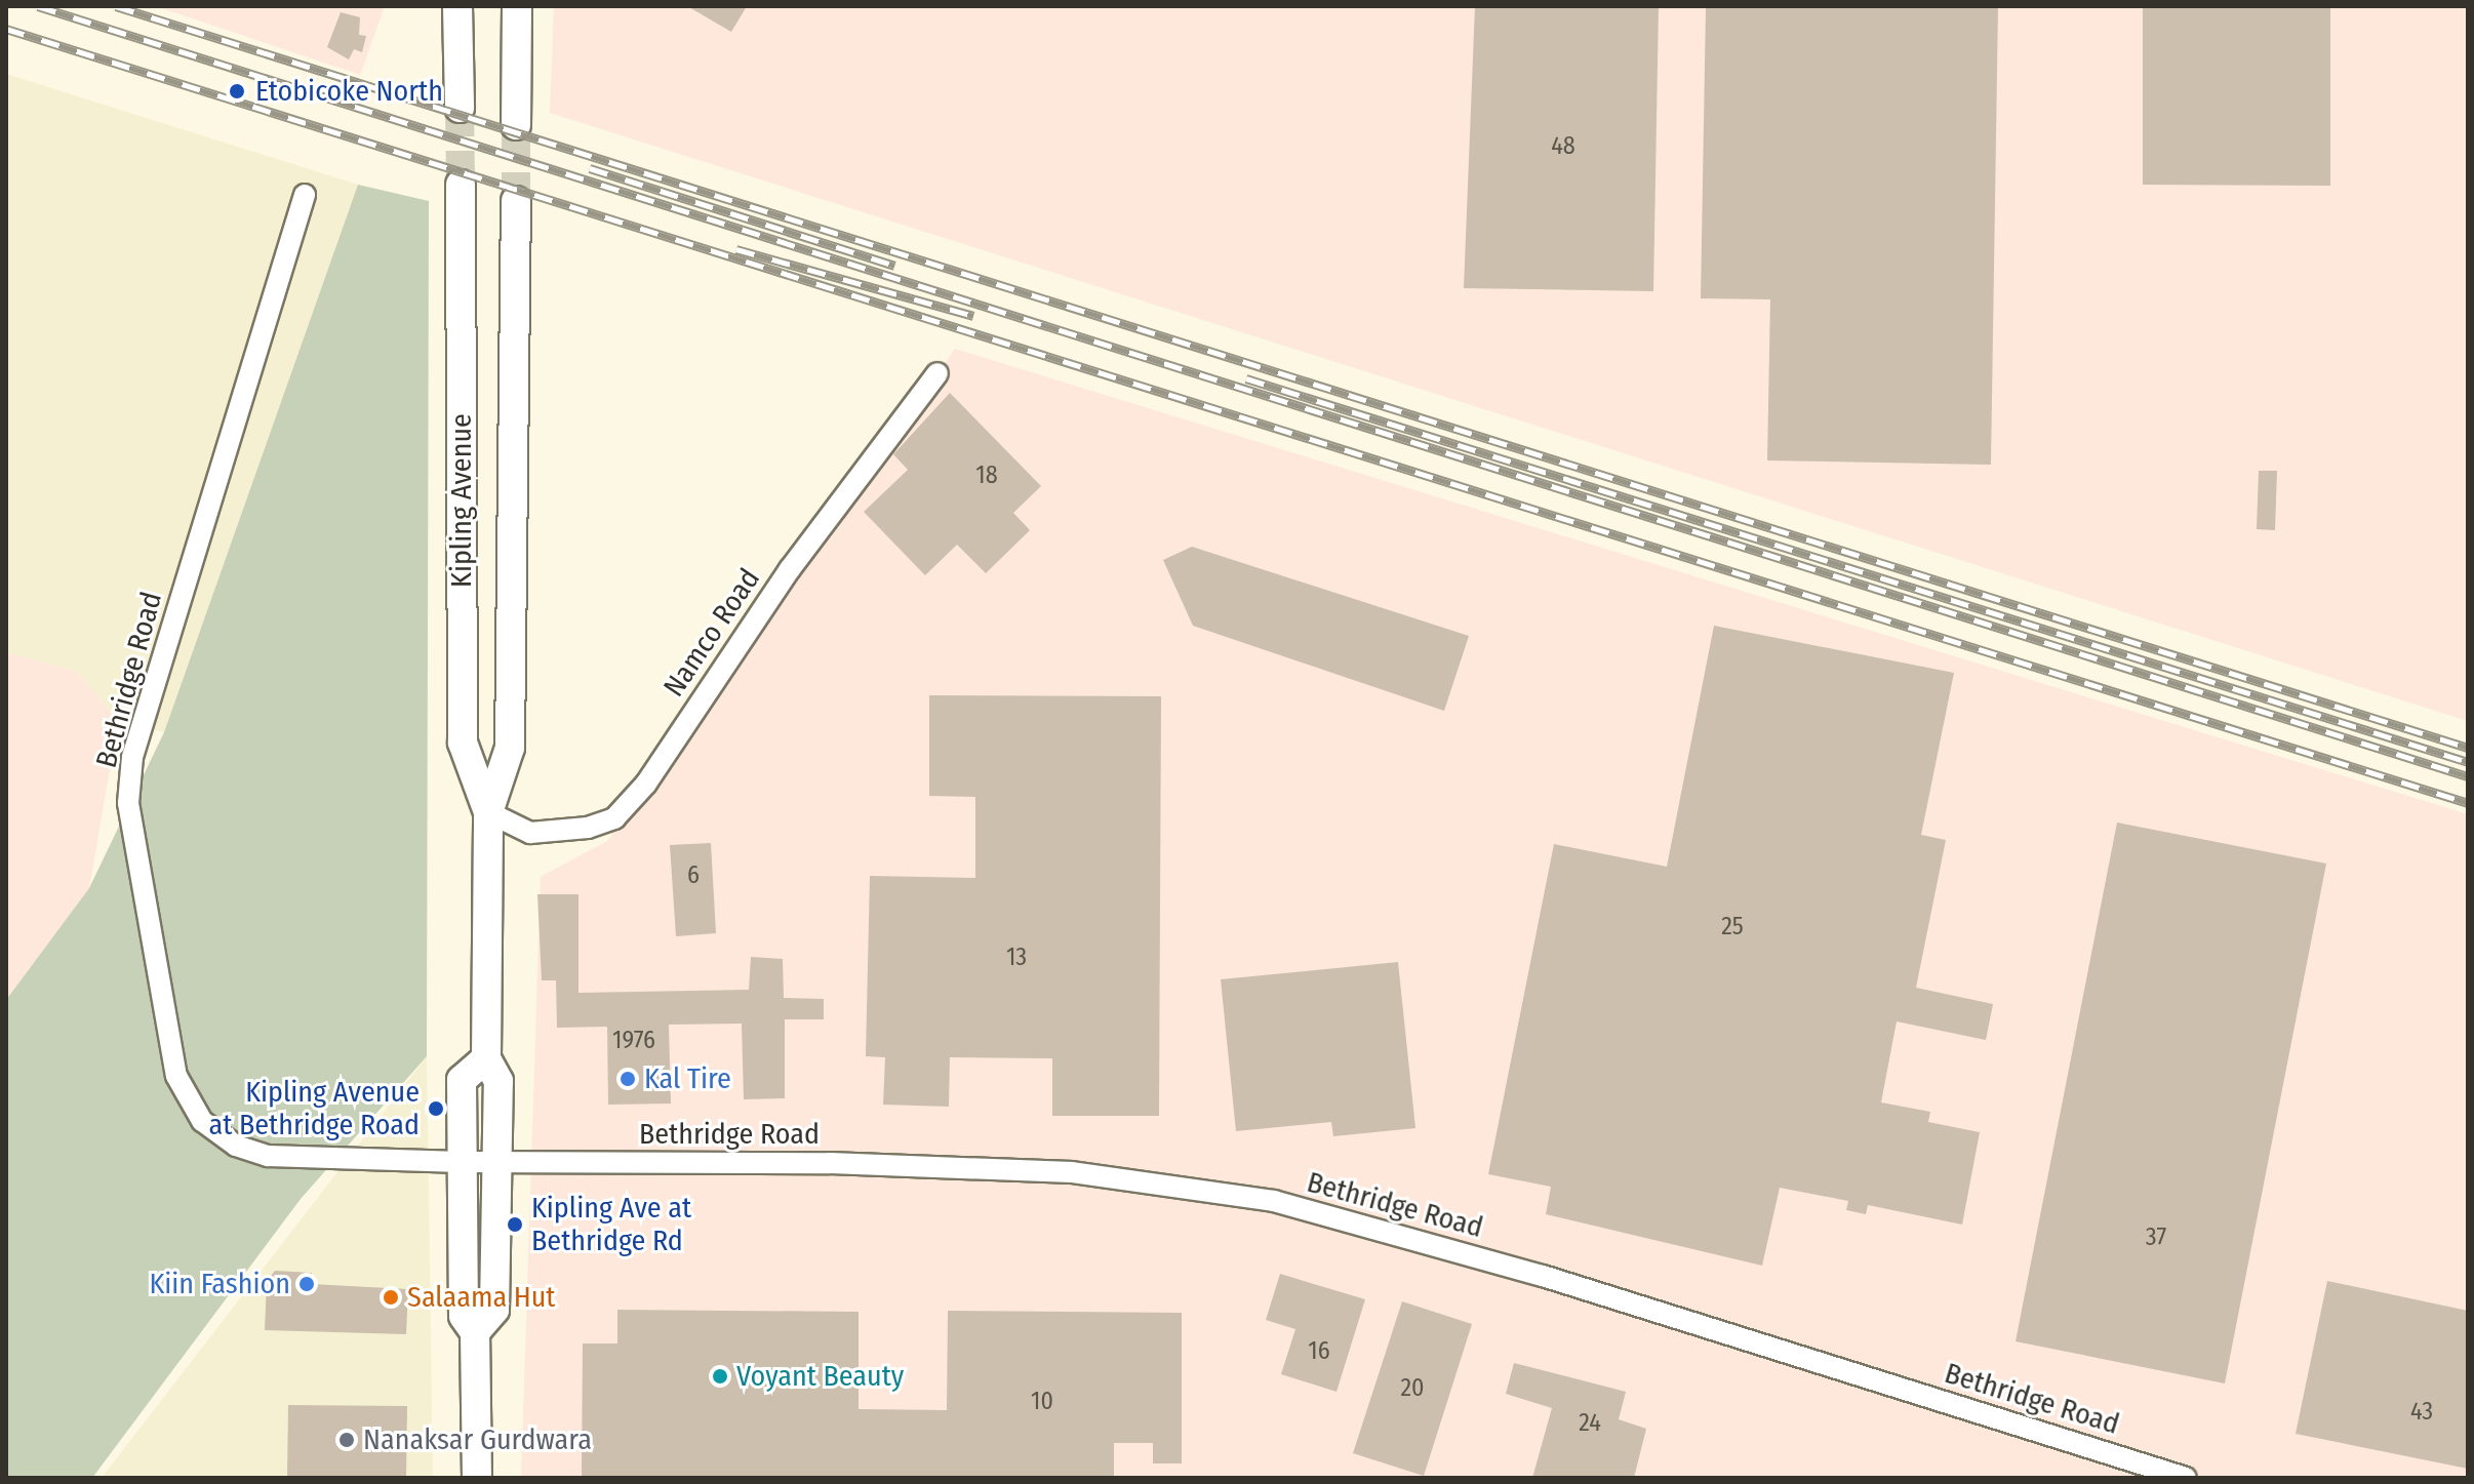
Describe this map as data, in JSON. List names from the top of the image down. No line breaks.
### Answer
{"streets":{"main road":["Kipling Avenue"],"street":["Namco Road","Bethridge Road"]},"crossings":[["Kipling Avenue","Namco Road"],["Kipling Avenue","Bethridge Road"]],"places":["Etobicoke North","Kal Tire","Kipling Avenue at Bethridge Road","Kipling Ave at Bethridge Rd","Kiin Fashion","Salaama Hut","Voyant Beauty","Nanaksar Gurdwara"],"house_numbers":["48","18","6","25","13","1976","37","16","20","10","43","24"]}
